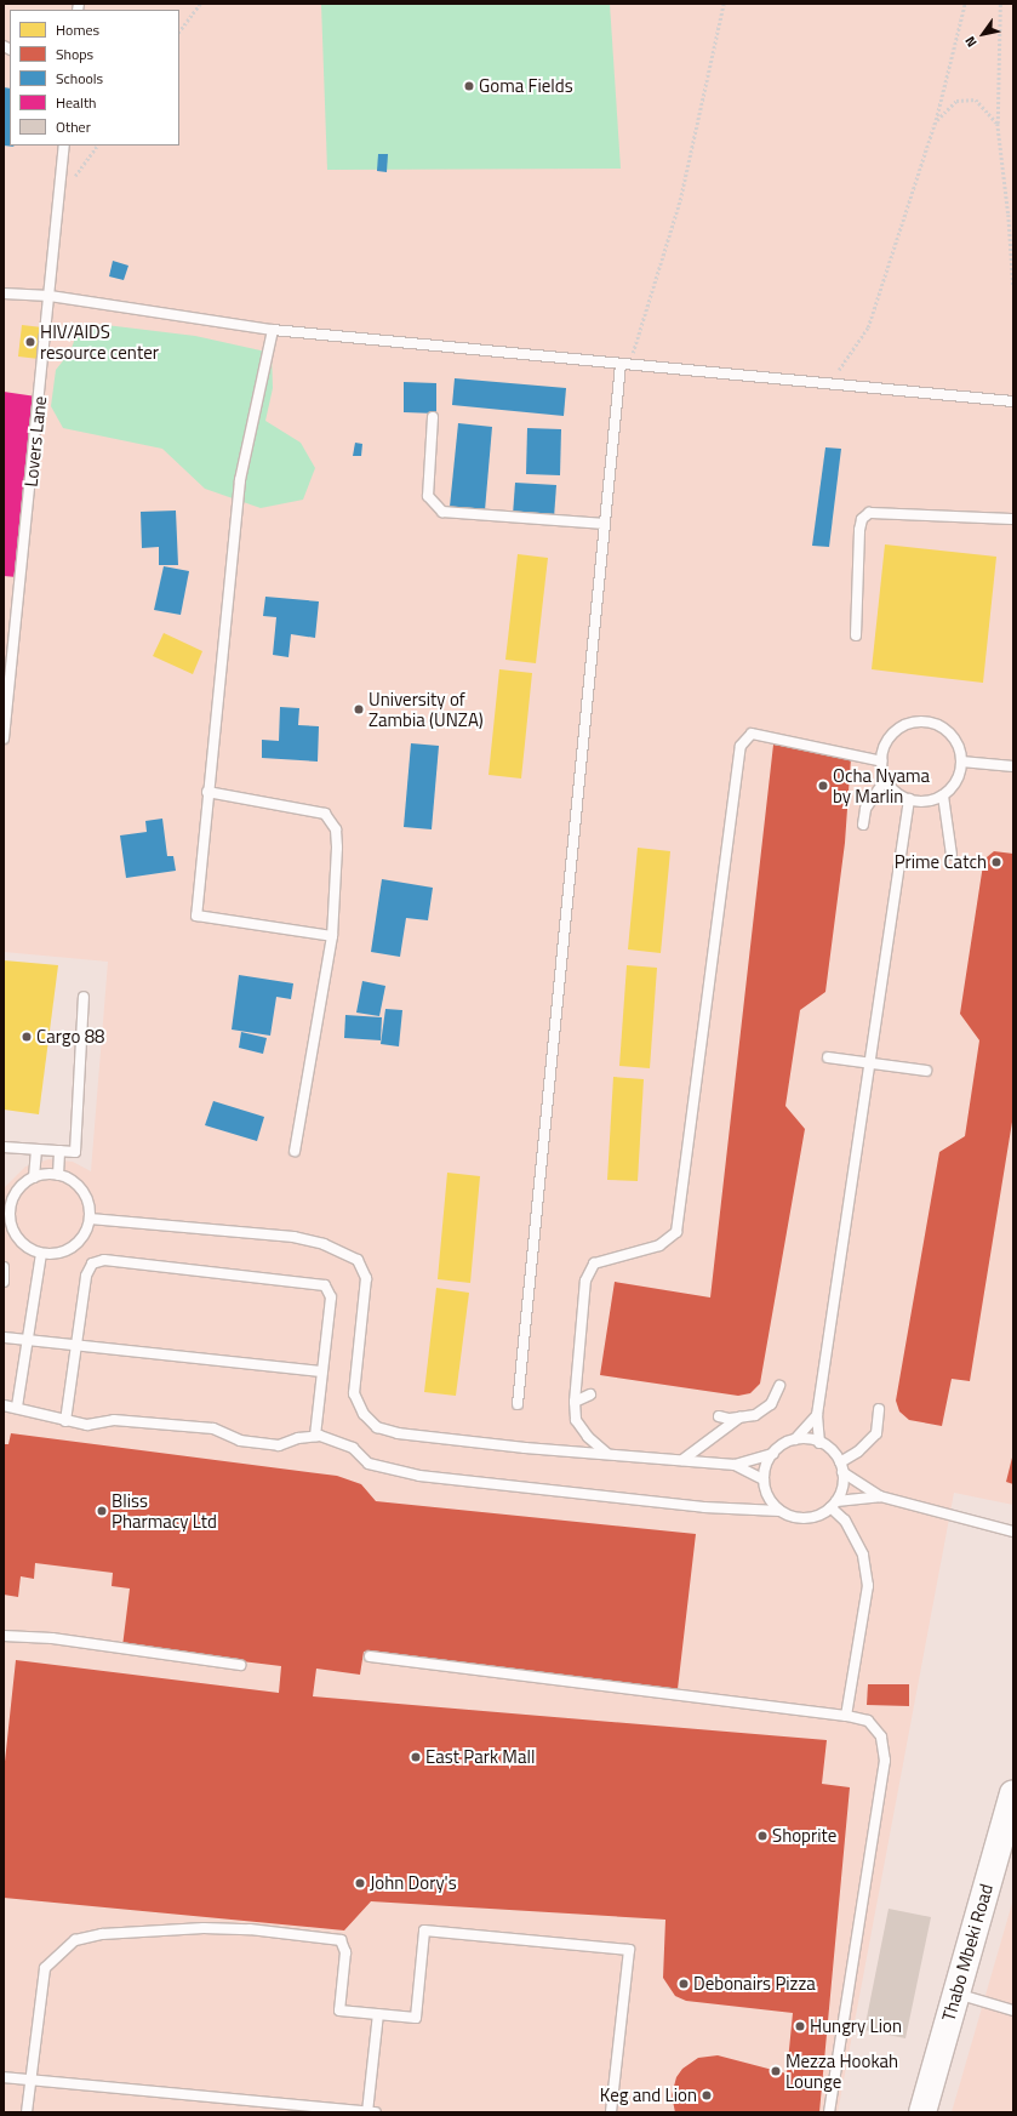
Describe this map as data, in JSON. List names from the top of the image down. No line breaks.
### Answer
{"streets":{"main road":["Thabo Mbeki Road"],"lane":["Lovers Lane"]},"places":["Goma Fields","HIV/AIDS resource center","University of Zambia (UNZA)","Ocha Nyama by Marlin","Prime Catch","Cargo 88","Bliss Pharmacy Ltd","East Park Mall","Shoprite","John Dory's","Debonairs Pizza","Hungry Lion","Mezza Hookah Lounge","Keg and Lion"],"legend":["Homes","Shops","Schools","Health","Other"],"north":"bottom left"}
